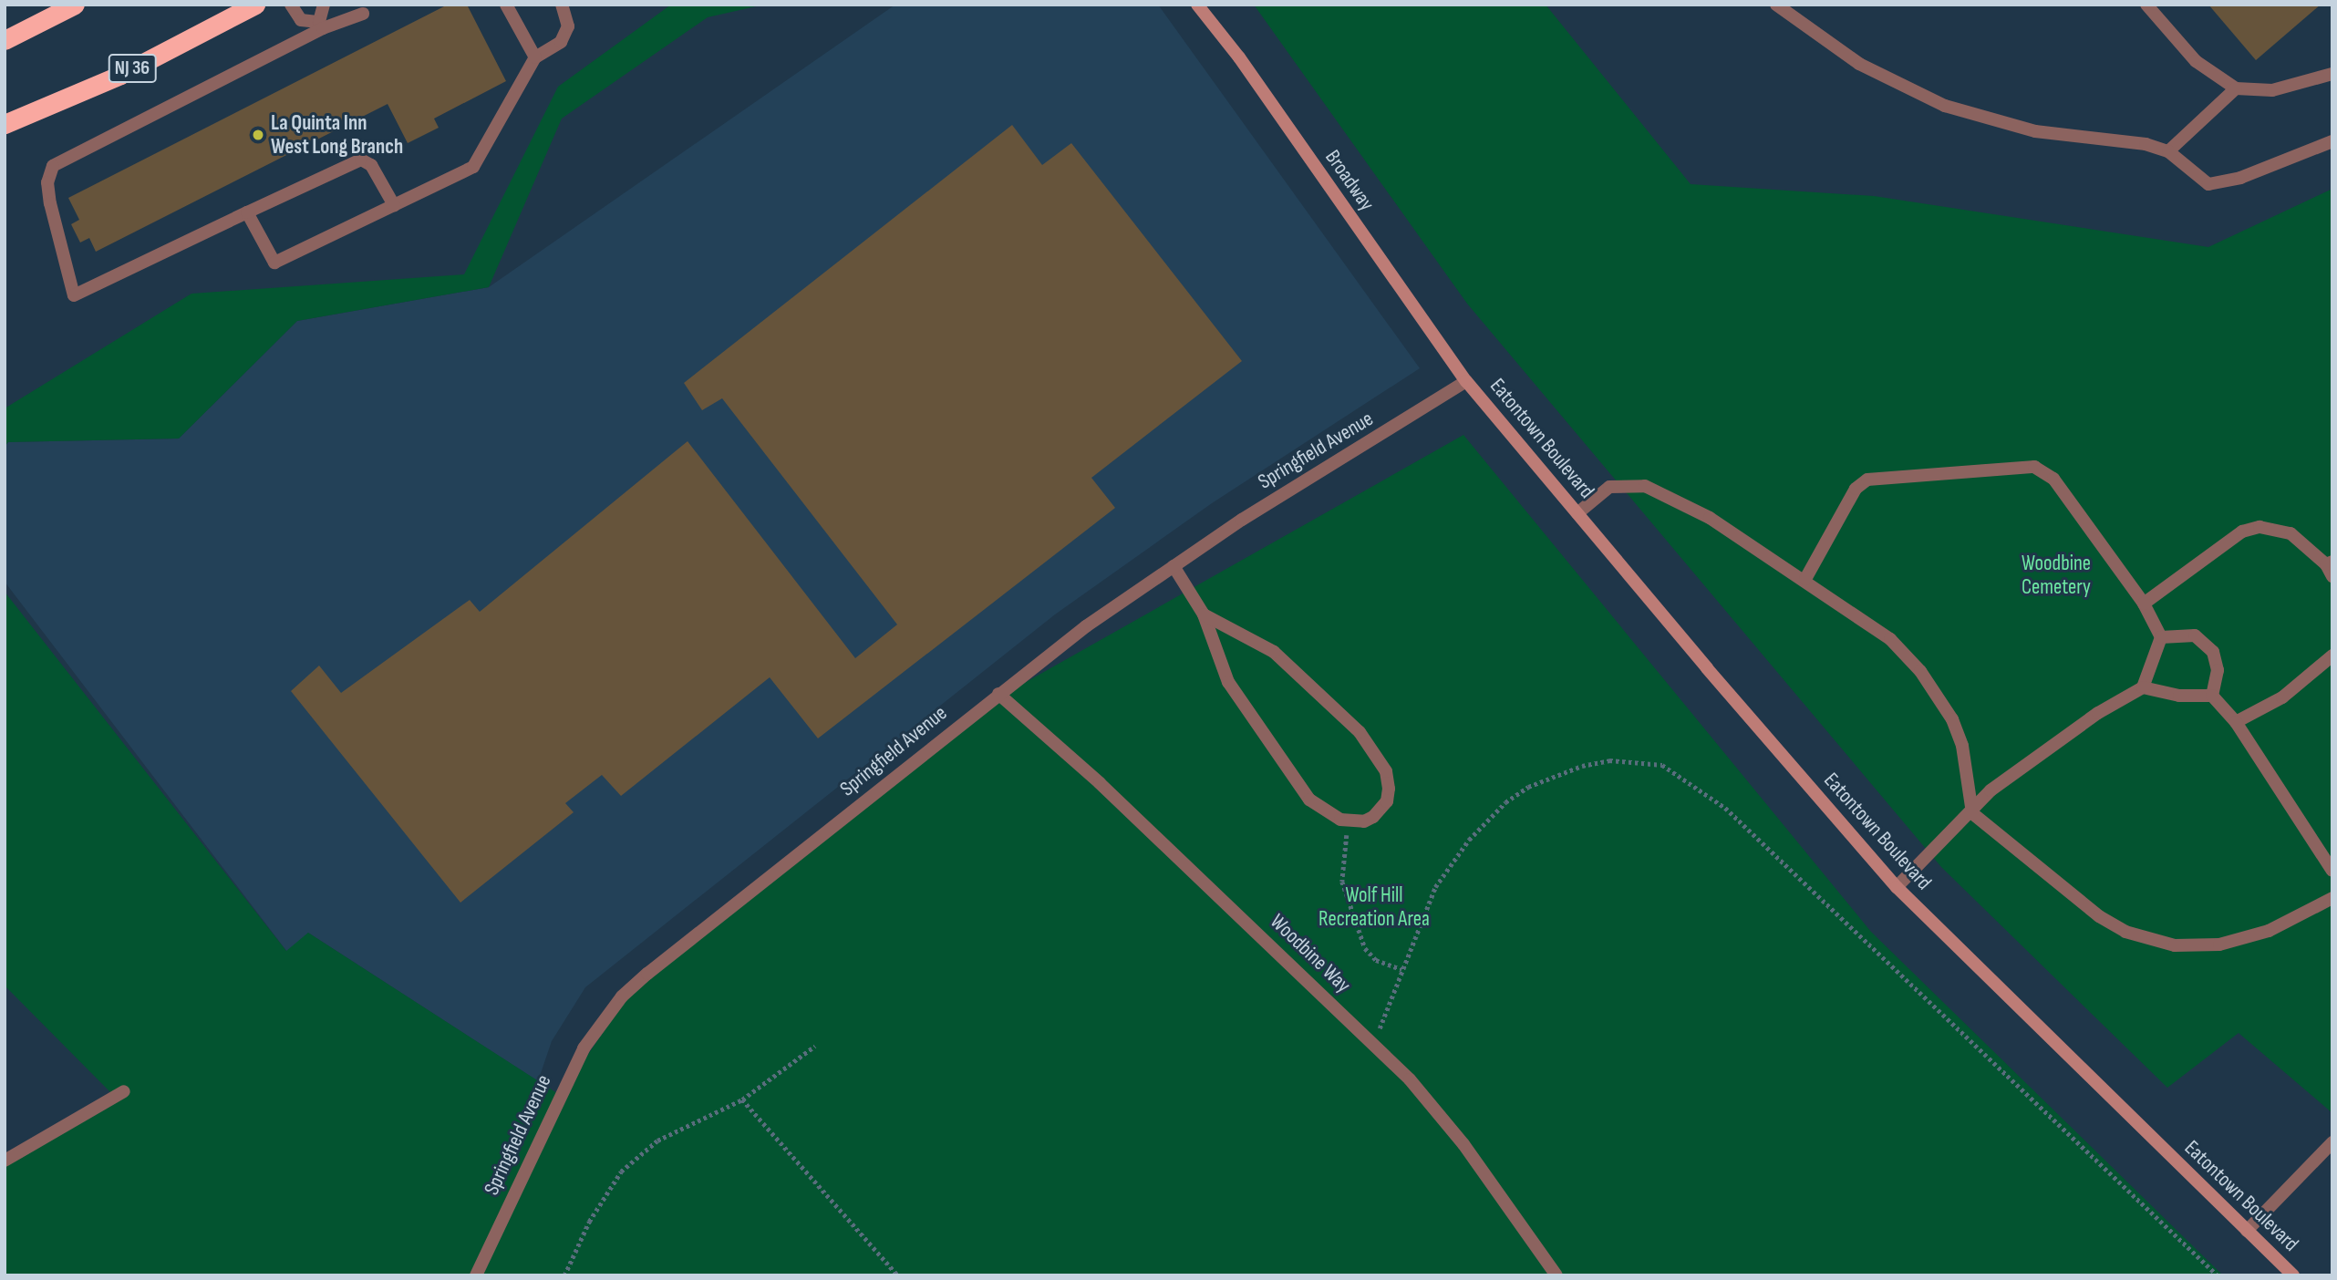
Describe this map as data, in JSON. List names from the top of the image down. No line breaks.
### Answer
{"streets":{"highway":["NJ 36"],"street":["Broadway","Eatontown Boulevard","Springfield Avenue","Woodbine Way"]},"crossings":[["Broadway","Eatontown Boulevard"],["Broadway","Springfield Avenue"],["Eatontown Boulevard","Springfield Avenue"],["Springfield Avenue","Woodbine Way"]],"parks":["Woodbine Cemetery","Wolf Hill Recreation Area"],"places":["La Quinta Inn West Long Branch"]}
